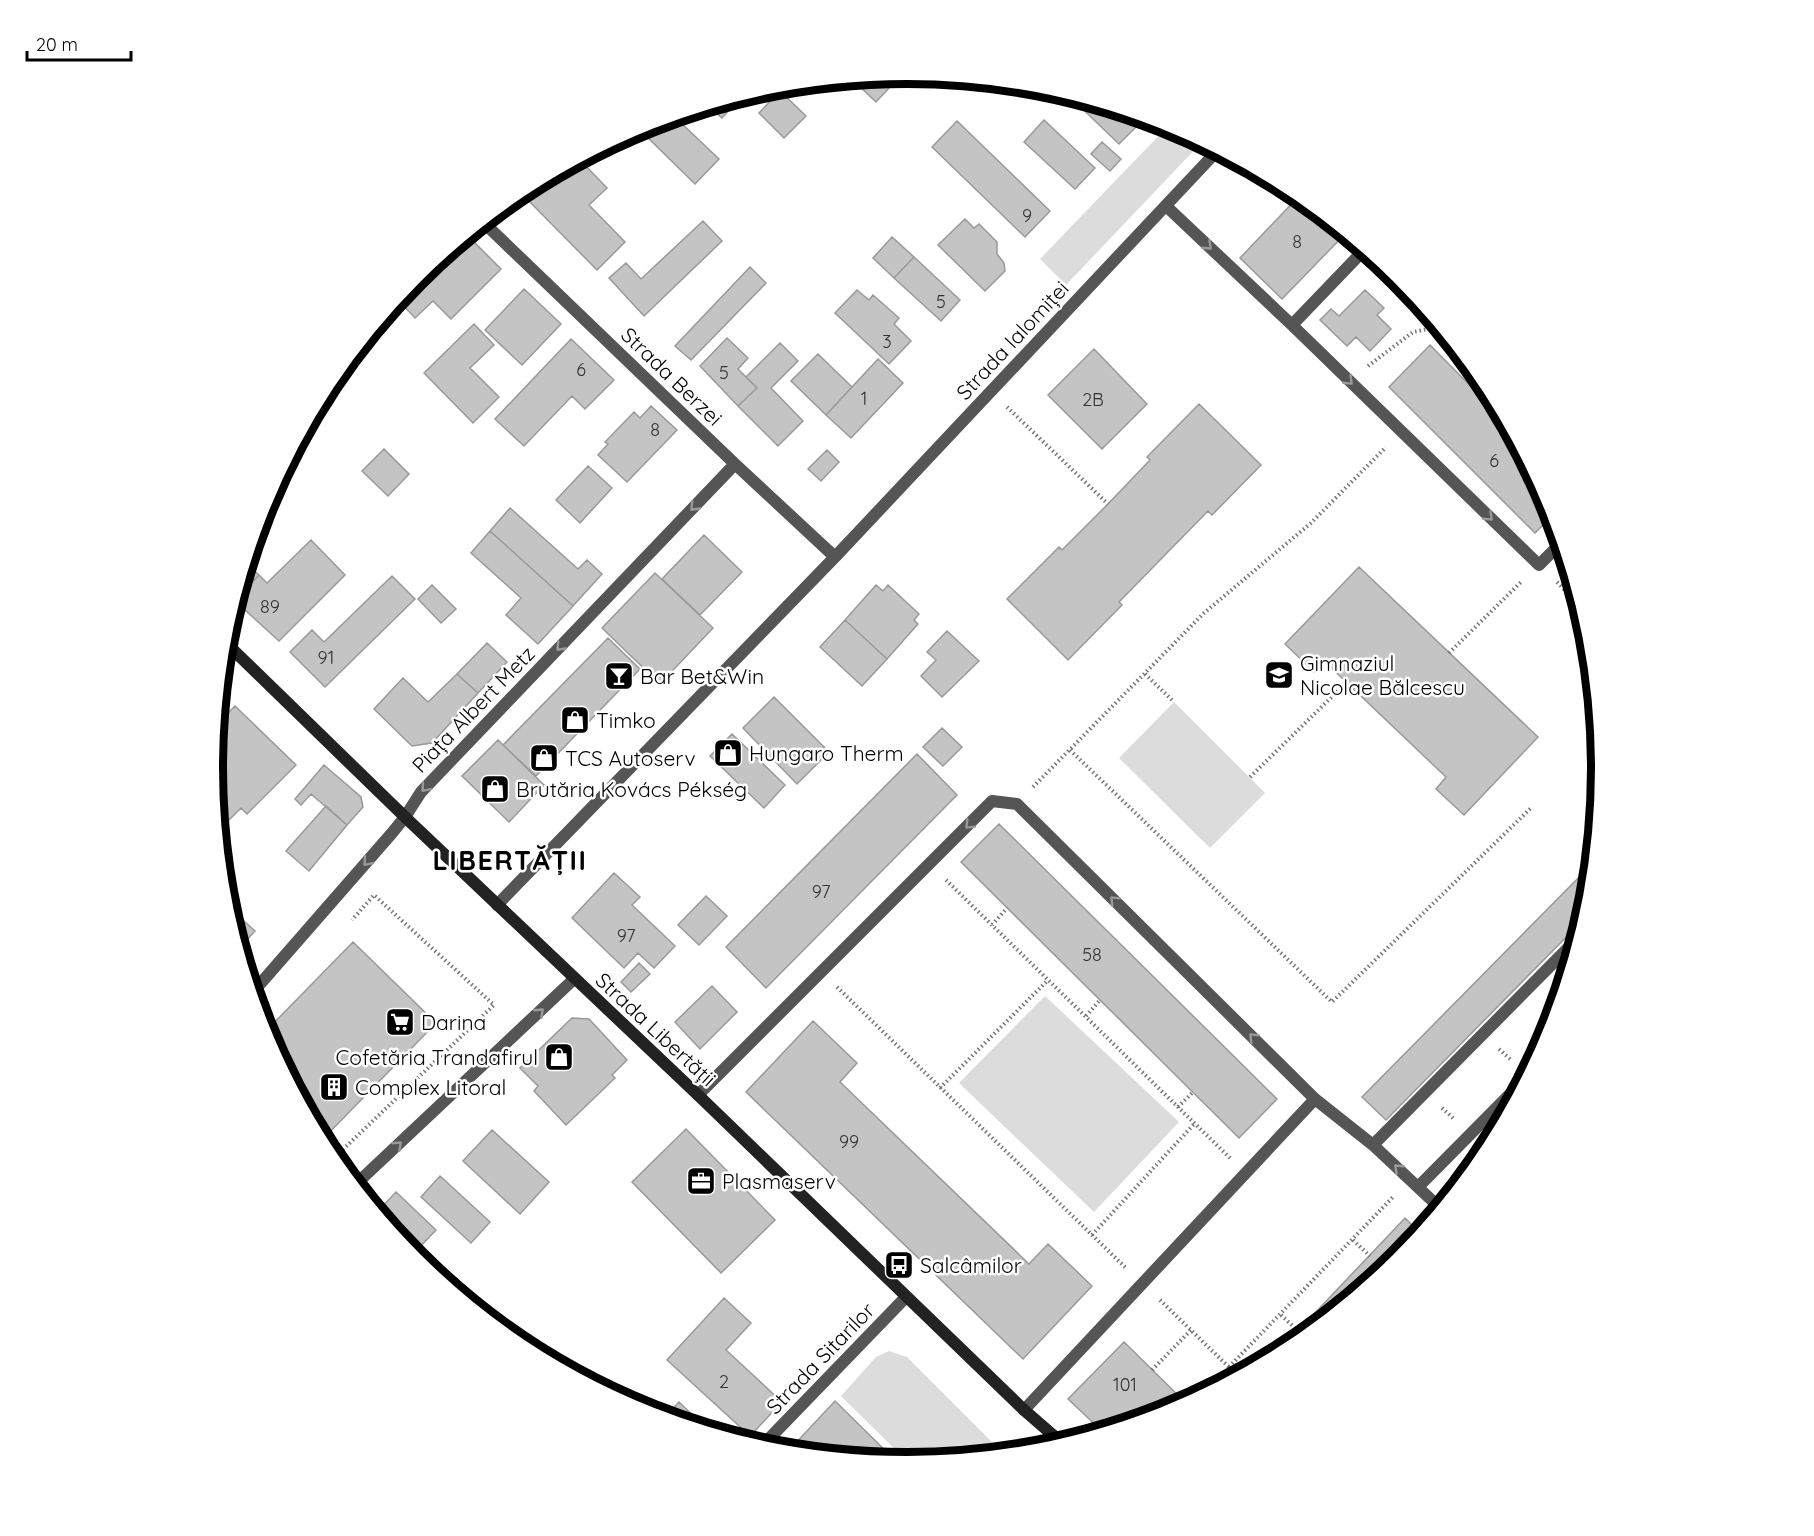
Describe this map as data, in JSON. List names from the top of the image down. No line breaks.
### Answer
{"streets":{"main road":["Strada Libertății"],"street":["Strada Ialomiței","Strada Berzei","Piața Albert Metz","Strada Sitarilor"]},"crossings":[["Strada Ialomiței","Strada Berzei"],["Strada Berzei","Piața Albert Metz"],["Piața Albert Metz","Strada Libertății"],["Strada Libertății","Strada Sitarilor"]],"one_way":["Piața Albert Metz"],"districts":["LIBERTĂȚII"],"places":{"school or university":["Gimnaziul Nicolae Bălcescu"],"bar":["Bar Bet&Win"],"shop":["Timko","Hungaro Therm","TCS Autoserv","Brutăria Kovács Pékség","Cofetăria Trandafirul"],"supermarket":["Darina"],"building":["Complex Litoral"],"office":["Plasmaserv"],"bus stop":["Salcâmilor"]},"house_numbers":["9","8","5","3","6","5","1","2B","8","6","89","91","97","97","58","99","2","101"],"scale_bar":"20 m"}
